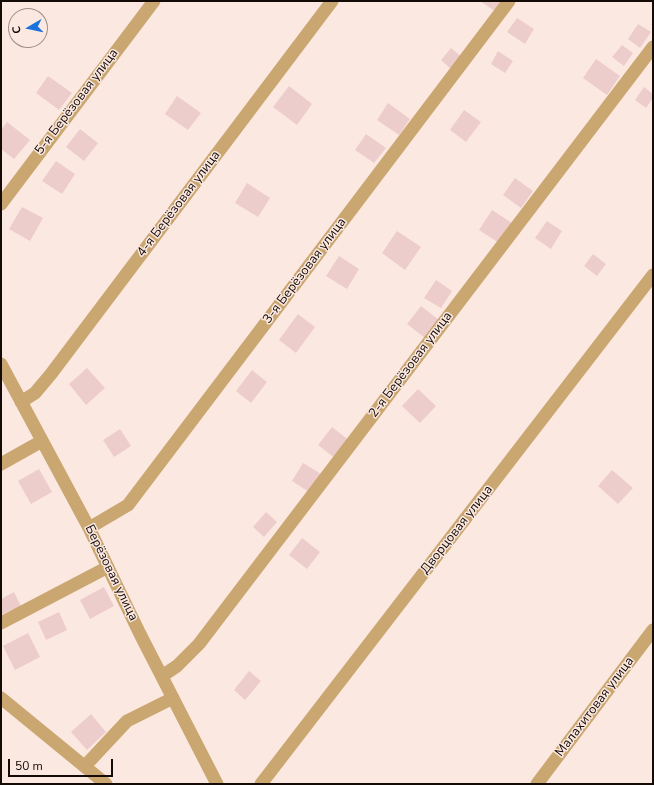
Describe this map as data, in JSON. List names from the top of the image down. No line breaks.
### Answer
{"streets":{"street":["5-я Берёзовая улица","4-я Берёзовая улица","3-я Берёзовая улица","2-я Берёзовая улица","Дворцовая улица","Берёзовая улица","Малахитовая улица"]},"crossings":[["4-я Берёзовая улица","Берёзовая улица"],["3-я Берёзовая улица","Берёзовая улица"],["2-я Берёзовая улица","Берёзовая улица"]],"scale_bar":"50 m","north":"left"}
